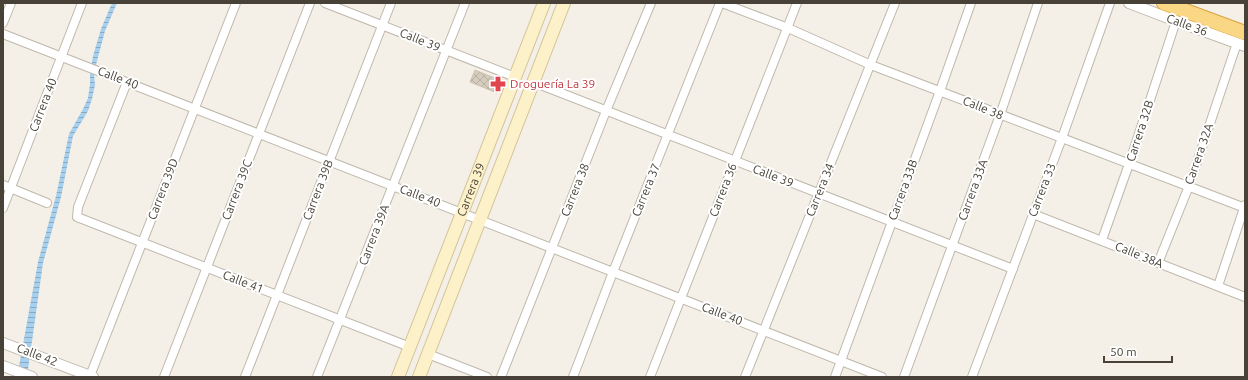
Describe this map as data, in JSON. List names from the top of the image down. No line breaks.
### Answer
{"streets":{"main road":["Carrera 39"],"street":["Calle 36","Calle 39","Calle 40","Carrera 40","Calle 38","Carrera 32B","Carrera 32A","Carrera 39D","Carrera 39C","Carrera 39B","Carrera 38","Carrera 37","Carrera 36","Carrera 34","Carrera 33B","Carrera 33A","Carrera 33","Carrera 39A","Calle 38A","Calle 41","Calle 42"]},"crossings":[["Calle 36","Carrera 32B"],["Calle 39","Carrera 39B"],["Calle 39","Carrera 39"],["Calle 39","Carrera 38"],["Calle 39","Carrera 37"],["Calle 39","Carrera 36"],["Calle 39","Carrera 34"],["Calle 39","Carrera 33B"],["Calle 39","Carrera 33A"],["Calle 39","Carrera 33"],["Calle 39","Carrera 39A"],["Calle 40","Carrera 40"],["Calle 40","Carrera 39D"],["Calle 40","Carrera 39C"],["Calle 40","Carrera 39B"],["Calle 40","Carrera 39"],["Calle 40","Carrera 38"],["Calle 40","Carrera 37"],["Calle 40","Carrera 36"],["Calle 40","Carrera 34"],["Calle 40","Carrera 33B"],["Calle 40","Carrera 39A"],["Calle 40","Calle 41"],["Calle 38","Carrera 32B"],["Calle 38","Carrera 32A"],["Calle 38","Carrera 37"],["Calle 38","Carrera 36"],["Calle 38","Carrera 34"],["Calle 38","Carrera 33B"],["Calle 38","Carrera 33A"],["Calle 38","Carrera 33"],["Carrera 32B","Calle 38A"],["Carrera 32A","Calle 38A"],["Carrera 39D","Calle 41"],["Carrera 39D","Calle 42"],["Carrera 39C","Calle 41"],["Carrera 39B","Calle 41"],["Carrera 39","Calle 41"],["Carrera 33","Calle 38A"],["Carrera 39A","Calle 41"]],"places":{"pharmacy":["Droguería La 39"]},"scale_bar":"50 m"}
